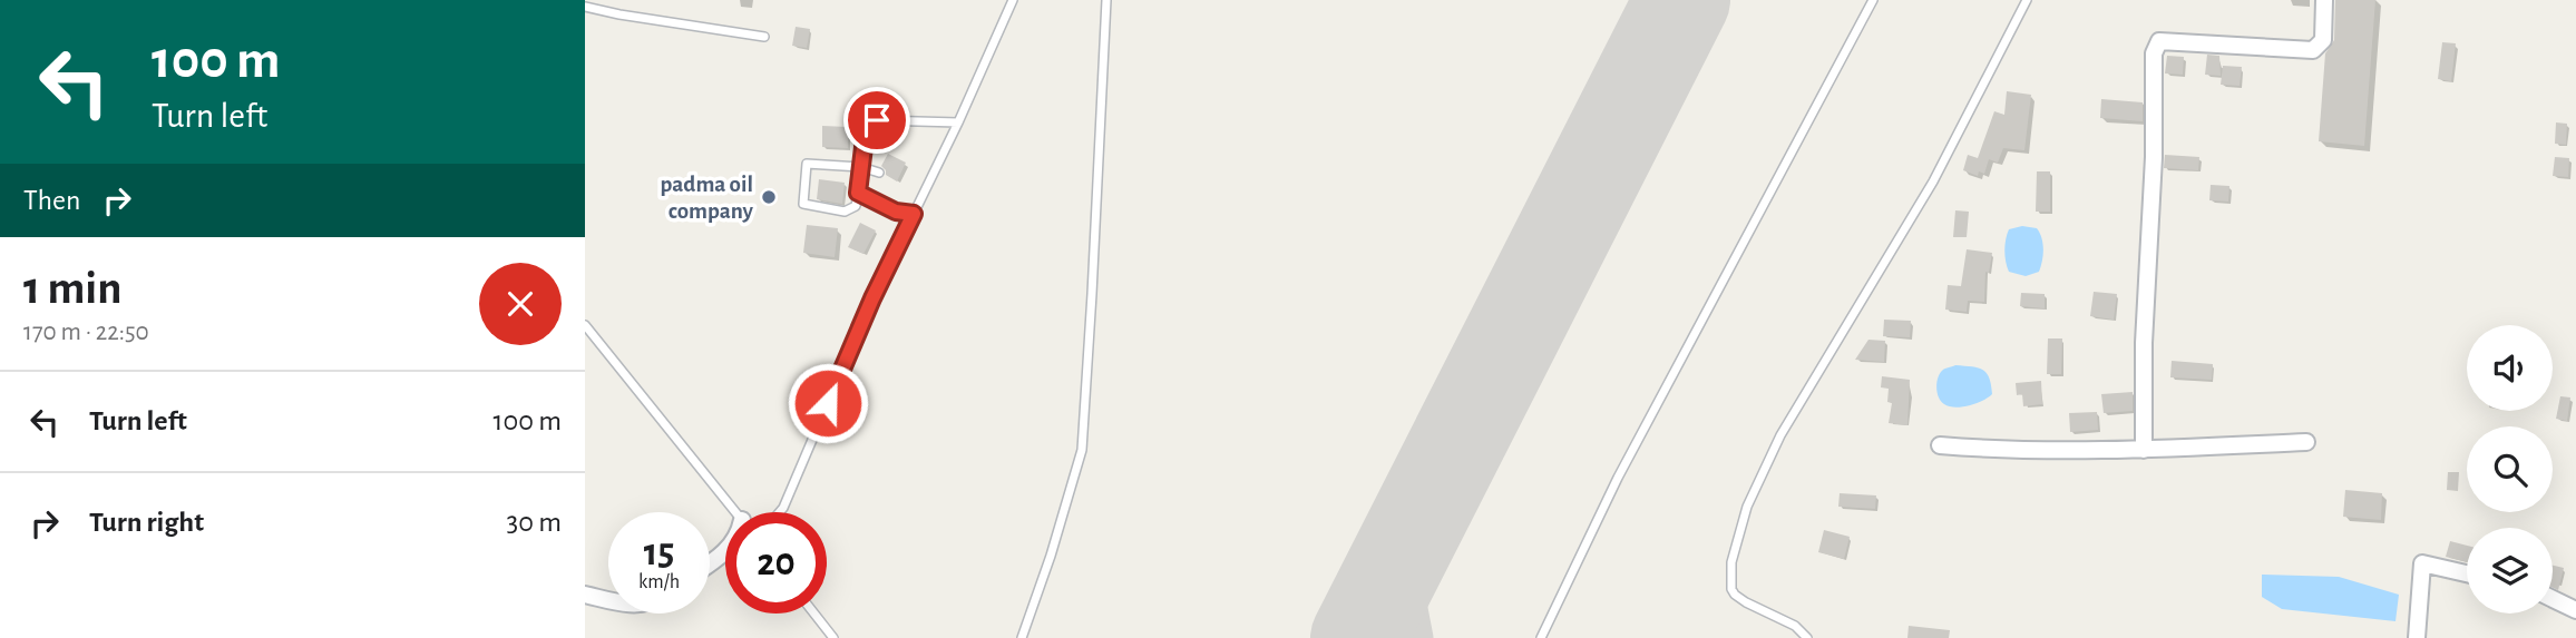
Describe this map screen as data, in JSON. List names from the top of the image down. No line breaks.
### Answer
{"places":["padma oil company"],"page":{"turn":["100 m","Turn left"],"then":"Then","heading":["1 min","170 m · 22:50"],"list":[{"name":"Turn left","value":"100 m"},{"name":"Turn right","value":"30 m"}],"speed":"15 km/h","limit":"20"}}
